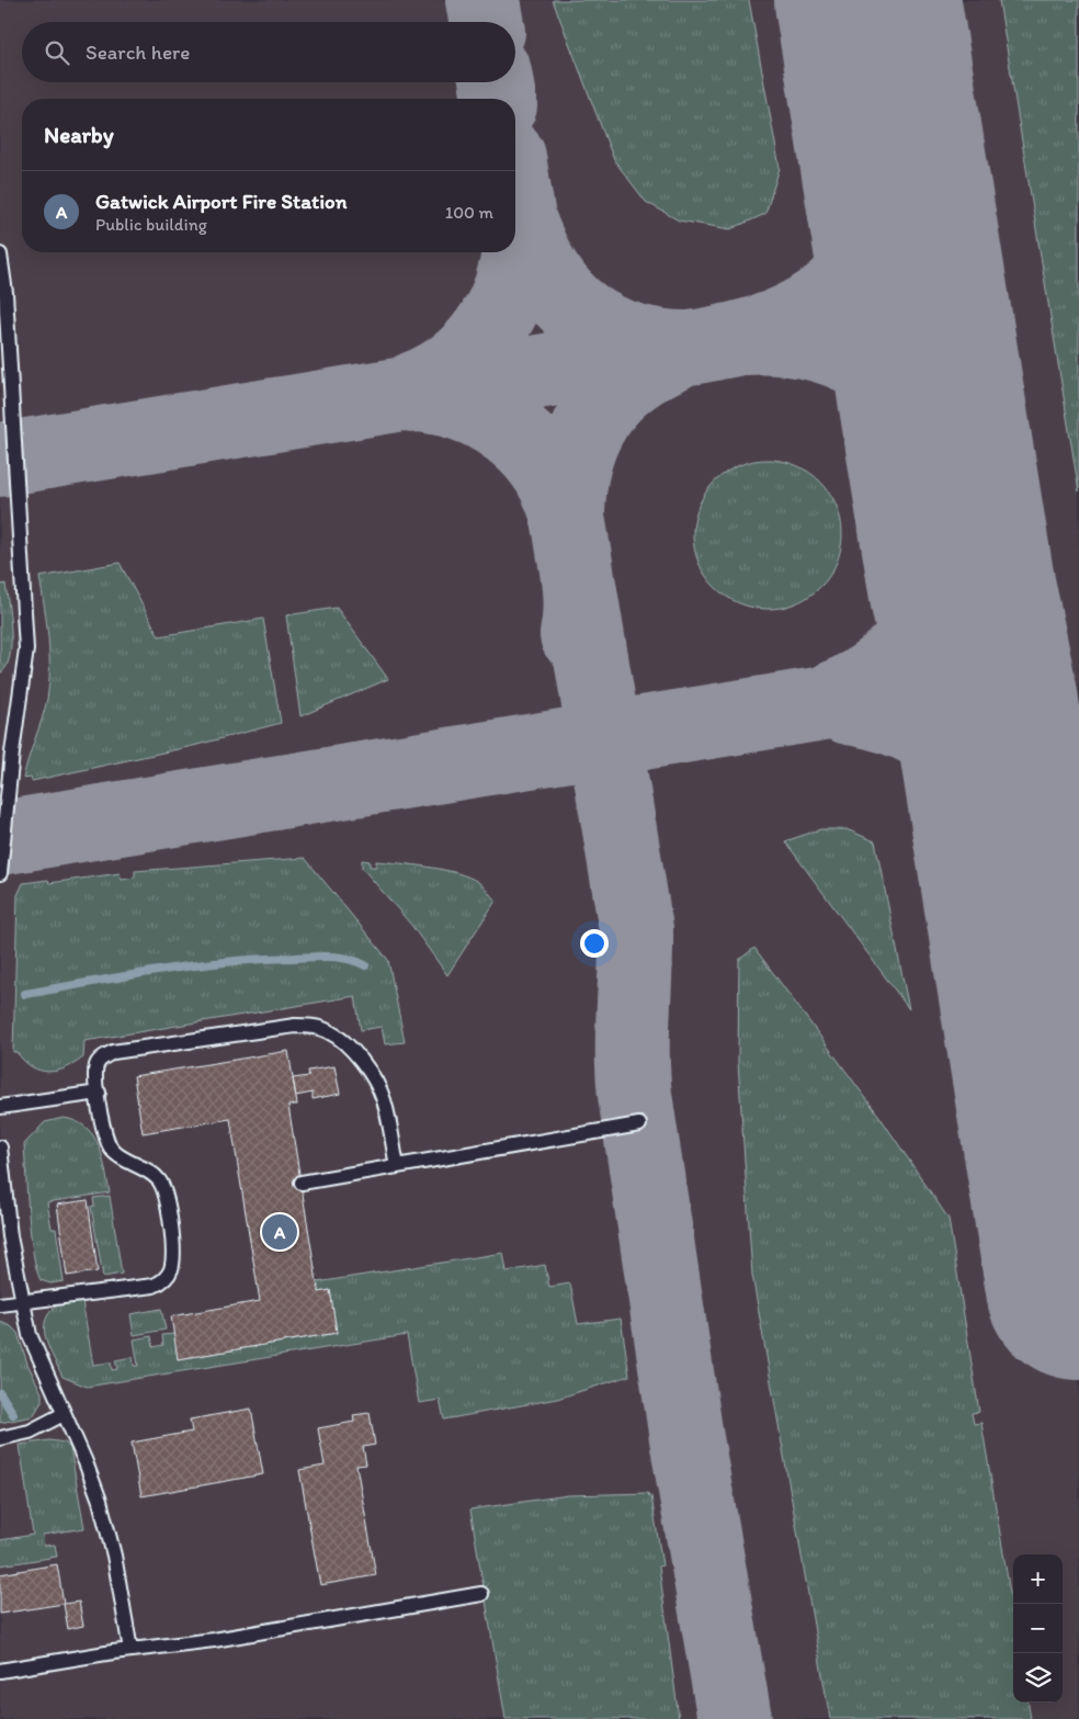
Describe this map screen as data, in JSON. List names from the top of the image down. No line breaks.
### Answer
{"page":{"search":"Search here","heading":"Nearby","list":[{"mark":"A","name":"Gatwick Airport Fire Station","note":"Public building","value":"100 m"}],"pins":"A","map_buttons":["+","−"]}}
